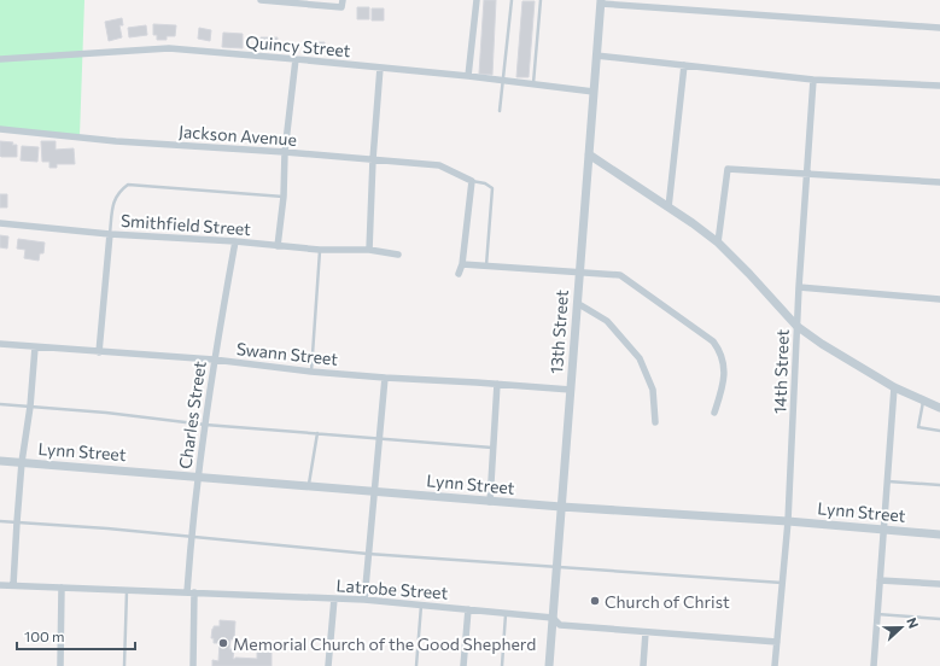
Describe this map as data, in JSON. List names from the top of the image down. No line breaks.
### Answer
{"streets":{"street":["Quincy Street","Jackson Avenue","Smithfield Street","13th Street","Swann Street","14th Street","Charles Street","Lynn Street","Latrobe Street"]},"crossings":[["Quincy Street","13th Street"],["Smithfield Street","Charles Street"],["13th Street","Swann Street"],["13th Street","Lynn Street"],["13th Street","Latrobe Street"],["Swann Street","Charles Street"],["14th Street","Lynn Street"],["14th Street","Latrobe Street"],["Charles Street","Lynn Street"],["Charles Street","Latrobe Street"]],"places":["Church of Christ","Memorial Church of the Good Shepherd"],"scale_bar":"100 m","north":"right"}
